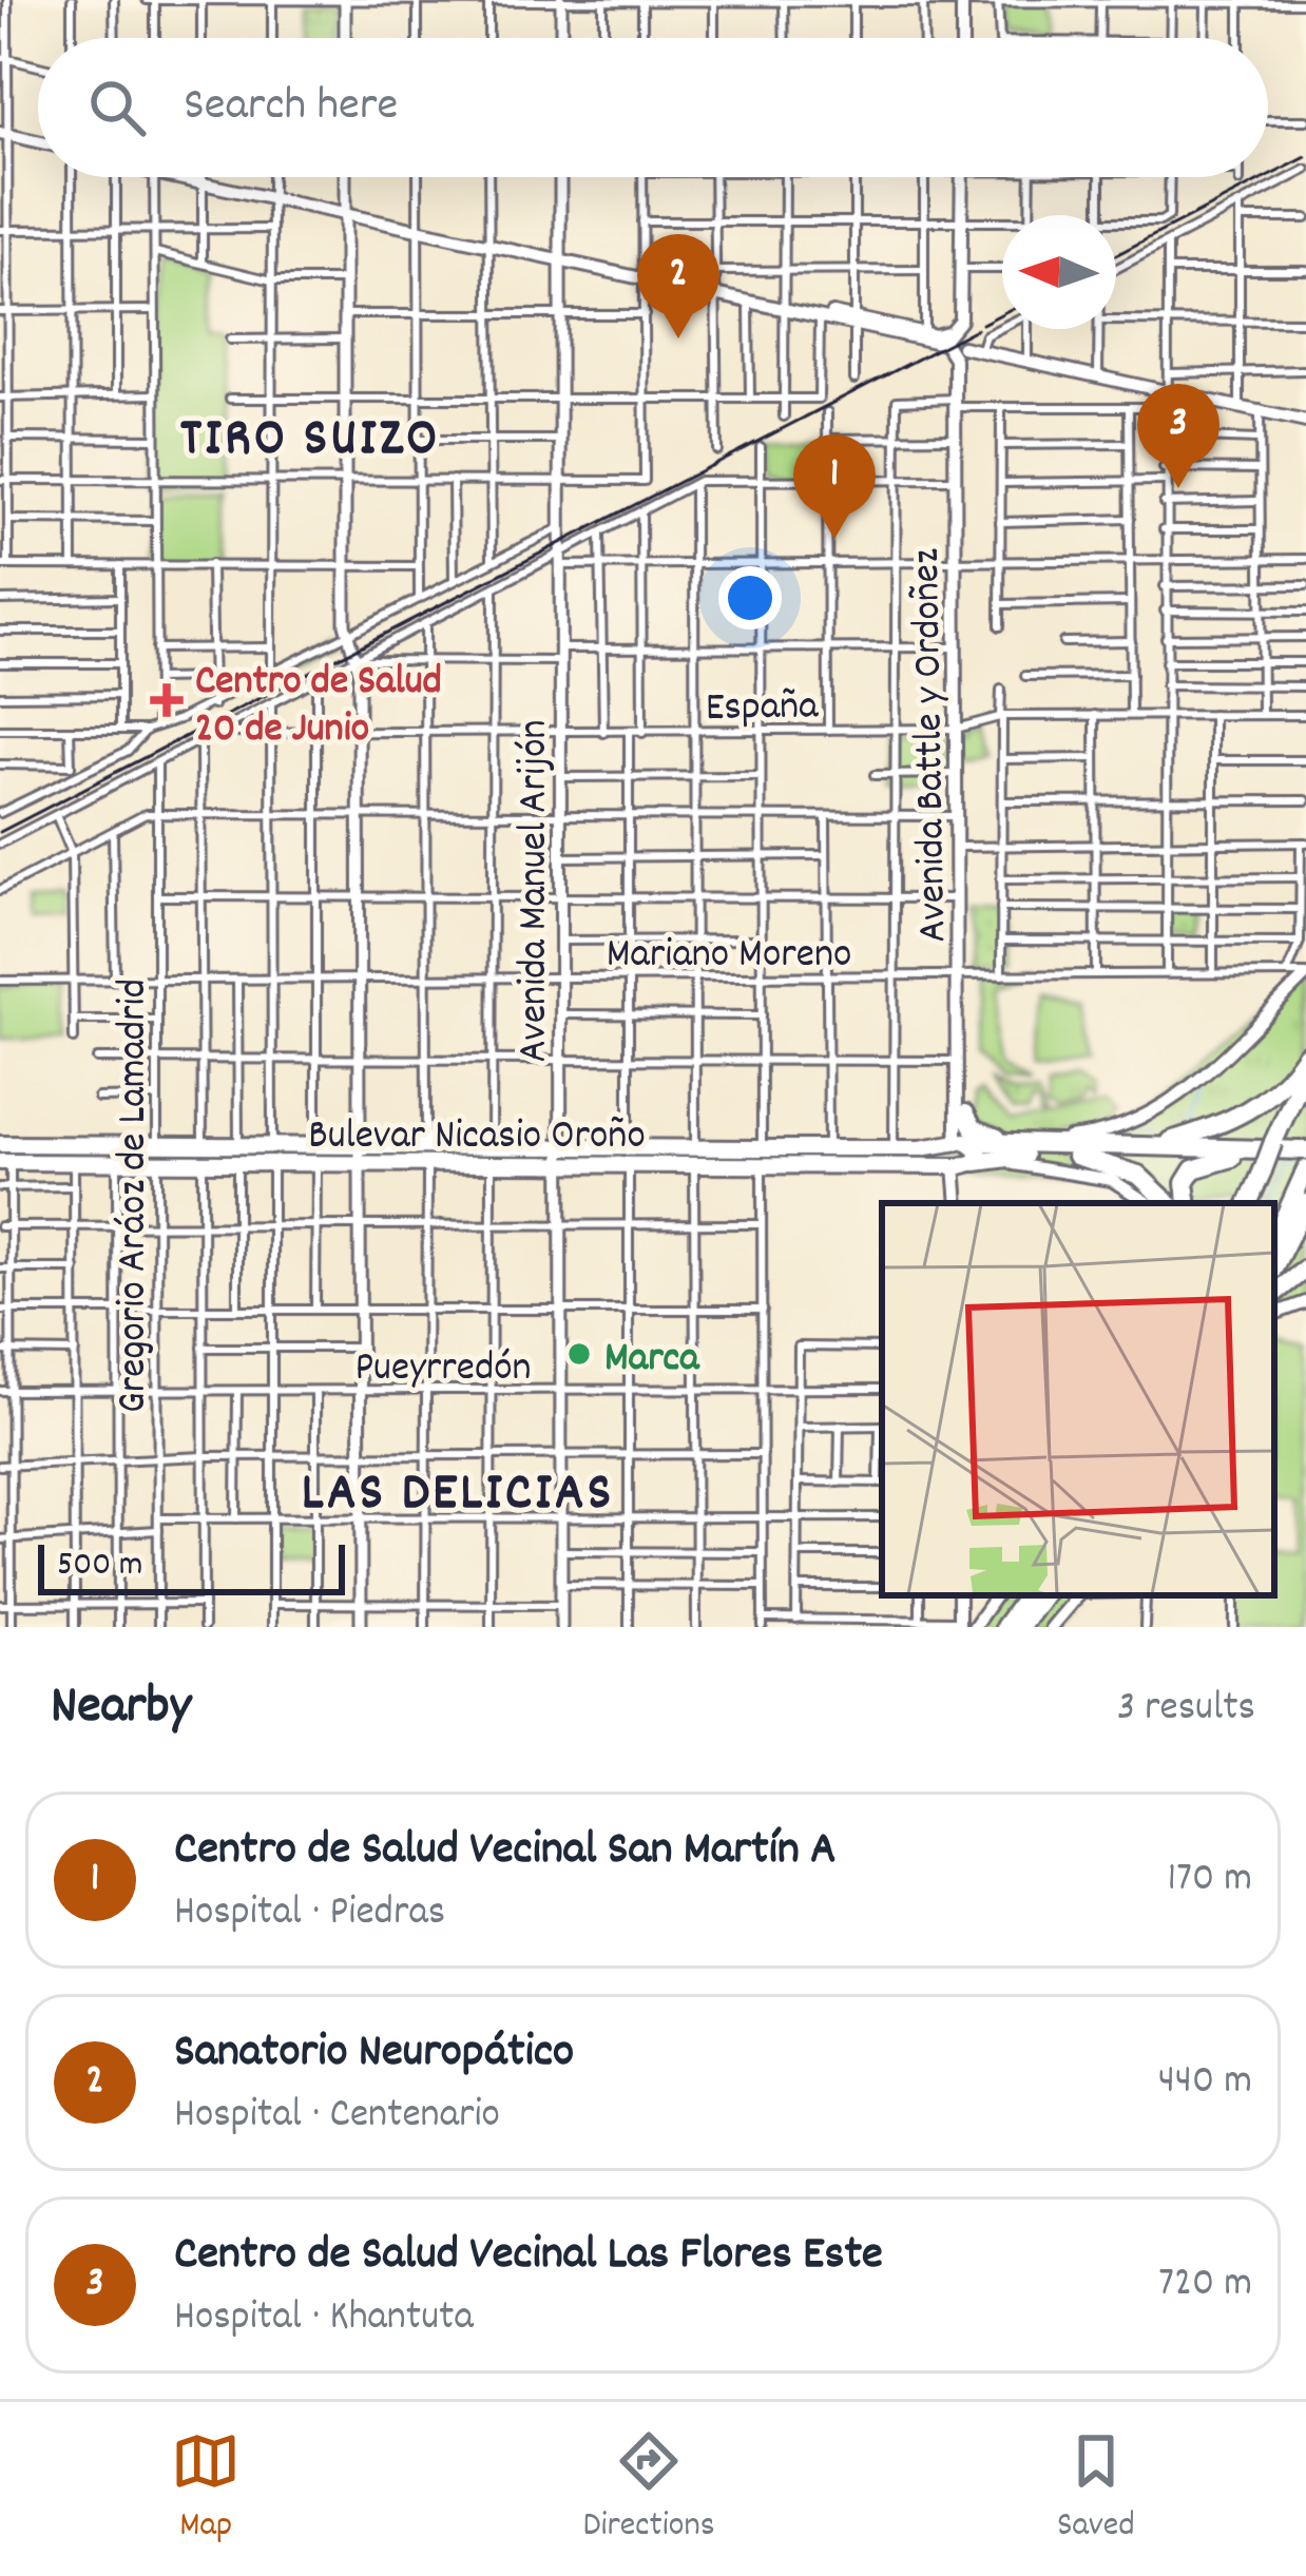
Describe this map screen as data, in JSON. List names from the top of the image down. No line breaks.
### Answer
{"streets":{"main road":["Avenida Battle y Ordoñez","Bulevar Nicasio Oroño"],"street":["España","Avenida Manuel Arijón","Mariano Moreno","Gregorio Aráoz de Lamadrid","Pueyrredón"]},"crossings":[["España","Avenida Battle y Ordoñez"],["España","Avenida Manuel Arijón"],["Avenida Battle y Ordoñez","Mariano Moreno"],["Avenida Battle y Ordoñez","Bulevar Nicasio Oroño"],["Avenida Manuel Arijón","Mariano Moreno"],["Avenida Manuel Arijón","Bulevar Nicasio Oroño"],["Avenida Manuel Arijón","Pueyrredón"],["Mariano Moreno","Gregorio Aráoz de Lamadrid"],["Bulevar Nicasio Oroño","Gregorio Aráoz de Lamadrid"],["Gregorio Aráoz de Lamadrid","Pueyrredón"]],"districts":["TIRO SUIZO","LAS DELICIAS"],"places":{"health":["Centro de Salud 20 de Junio"],"other":["Marca"]},"scale_bar":"500 m","north":"left","page":{"search":"Search here","pins":["2","3","1"],"scale":"500 m","heading":["Nearby","3 results"],"list":[{"mark":"1","name":"Centro de Salud Vecinal San Martín A","note":"Hospital · Piedras","value":"170 m"},{"mark":"2","name":"Sanatorio Neuropático","note":"Hospital · Centenario","value":"440 m"},{"mark":"3","name":"Centro de Salud Vecinal Las Flores Este","note":"Hospital · Khantuta","value":"720 m"}],"nav":["Map","Directions","Saved"]}}
